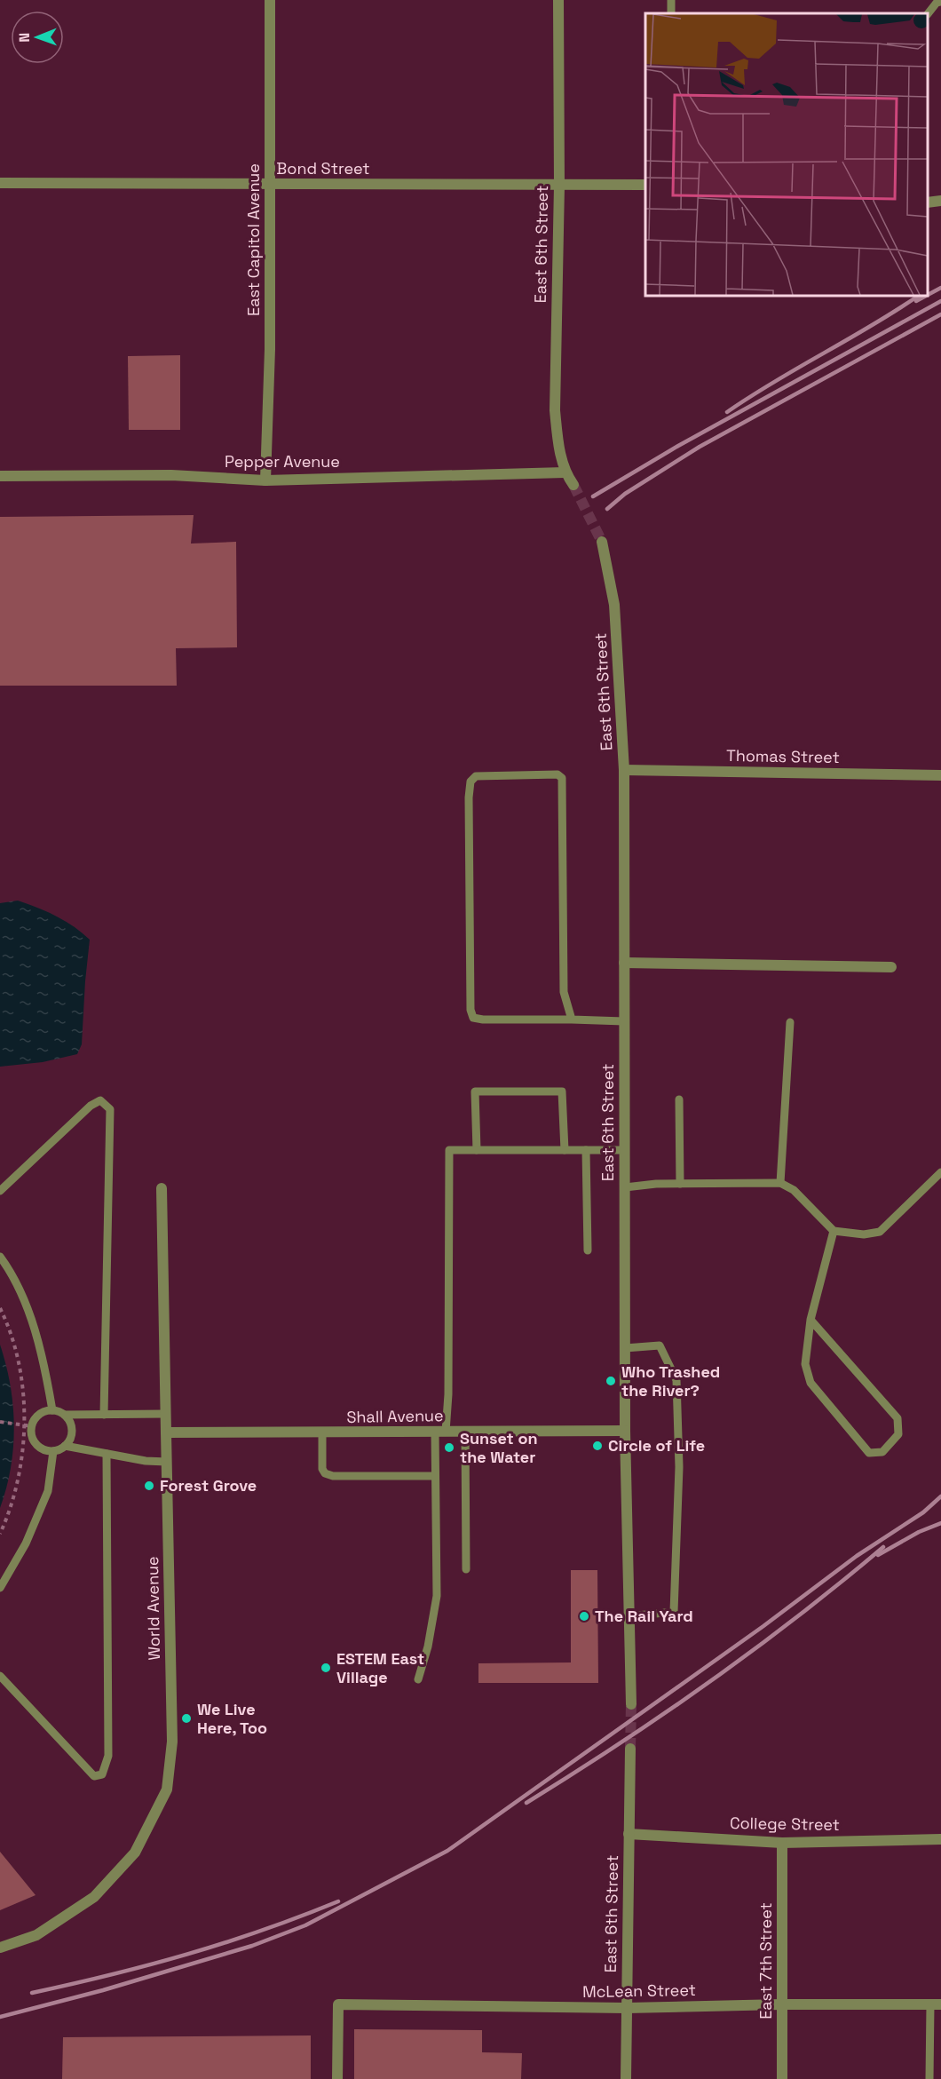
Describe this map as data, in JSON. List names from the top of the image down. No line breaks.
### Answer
{"streets":{"street":["Bond Street","East Capitol Avenue","East 6th Street","Pepper Avenue","Thomas Street","Shall Avenue","World Avenue","College Street","East 7th Street","McLean Street"]},"crossings":[["Bond Street","East Capitol Avenue"],["Bond Street","East 6th Street"],["East Capitol Avenue","Pepper Avenue"],["East 6th Street","Pepper Avenue"],["East 6th Street","Thomas Street"],["East 6th Street","Shall Avenue"],["East 6th Street","College Street"],["East 6th Street","McLean Street"],["Shall Avenue","World Avenue"],["College Street","East 7th Street"],["East 7th Street","McLean Street"]],"places":["Who Trashed the River?","Circle of Life","Sunset on the Water","Forest Grove","The Rail Yard","ESTEM East Village","We Live Here, Too"],"north":"left"}
